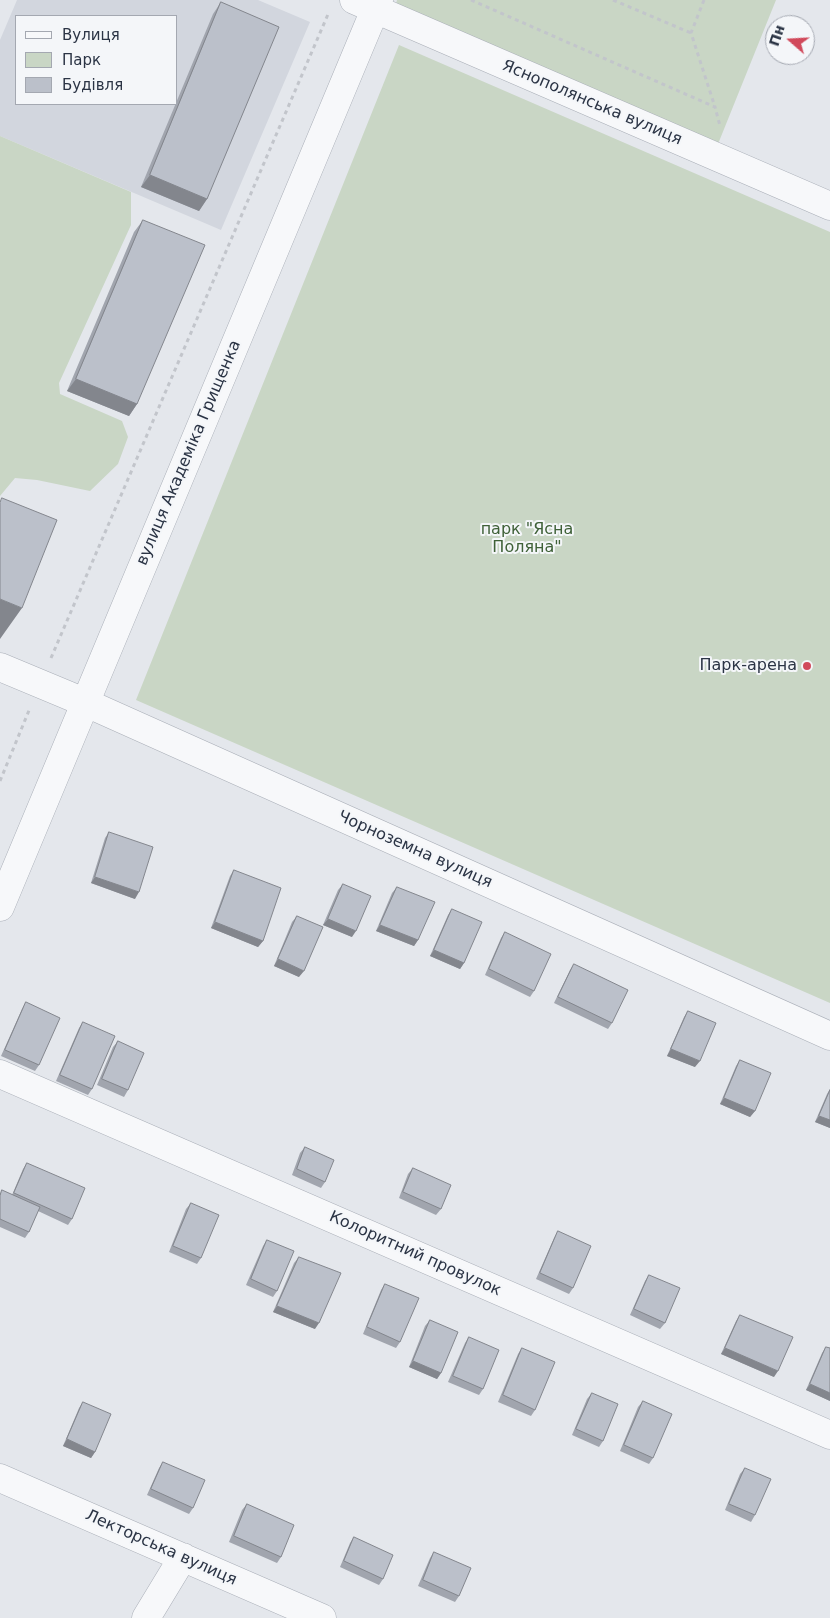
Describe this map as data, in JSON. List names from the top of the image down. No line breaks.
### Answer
{"streets":{"street":["Яснополянська вулиця","вулиця Академіка Грищенка","Чорноземна вулиця","Колоритний провулок","Лекторська вулиця"]},"crossings":[["Яснополянська вулиця","вулиця Академіка Грищенка"],["вулиця Академіка Грищенка","Чорноземна вулиця"]],"parks":["парк \"Ясна Поляна\""],"places":["Парк-арена"],"legend":["Вулиця","Парк","Будівля"],"north":"left"}
